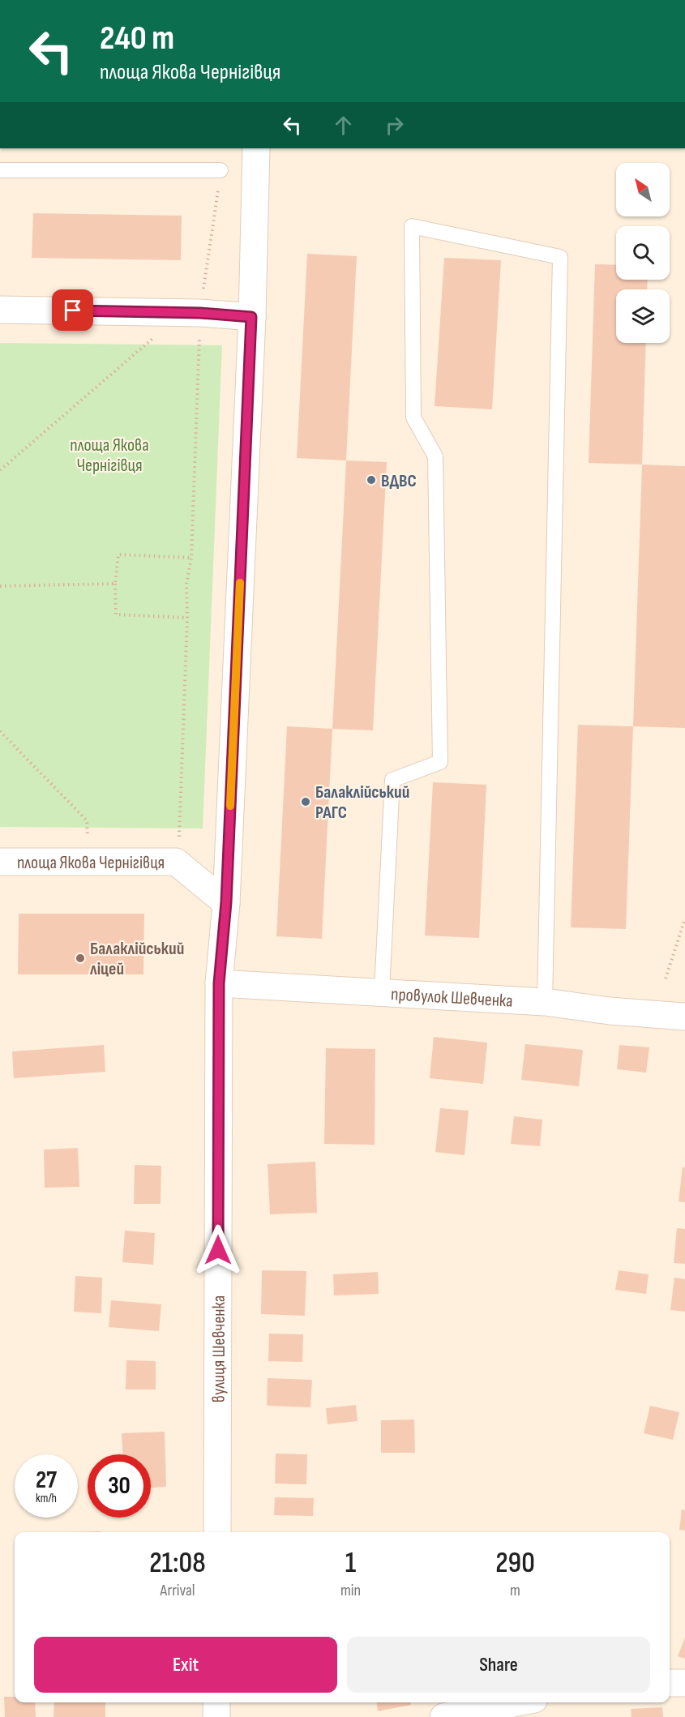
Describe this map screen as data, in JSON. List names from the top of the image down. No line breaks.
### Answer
{"streets":{"street":["площа Якова Чернігівця","провулок Шевченка","вулиця Шевченка"]},"crossings":[["площа Якова Чернігівця","вулиця Шевченка"],["провулок Шевченка","вулиця Шевченка"]],"parks":["площа Якова Чернігівця"],"places":["ВДВС","Балаклійський РАГС","Балаклійський ліцей"],"north":"top left","page":{"turn":["240 m","площа Якова Чернігівця"],"speed":"27 km/h","limit":"30","eta":["21:08","Arrival","1","min","290","m"],"buttons":["Exit","Share"]}}
